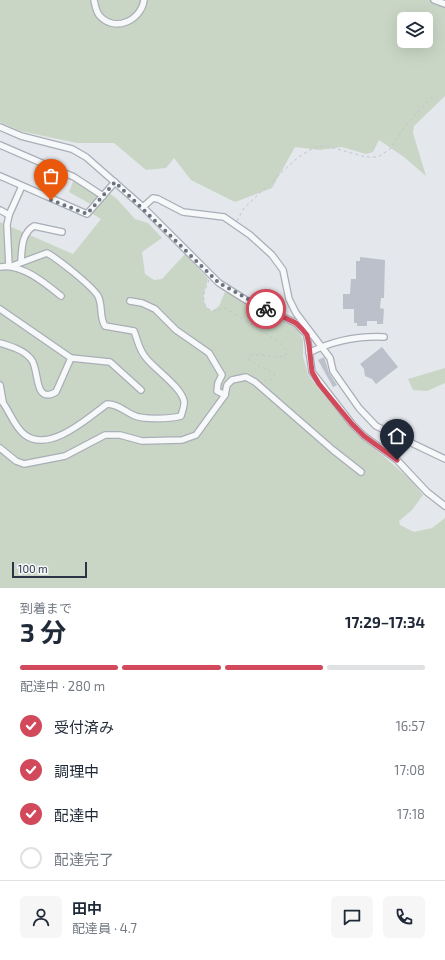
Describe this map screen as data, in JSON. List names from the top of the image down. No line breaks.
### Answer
{"scale_bar":"100 m","page":{"scale":"100 m","heading":["3 分","到着まで","17:29–17:34"],"panel":["田中","配達員 · 4.7"],"bar":"配達中 · 280 m","list":[["受付済み","16:57"],["調理中","17:08"],["配達中","17:18"],"配達完了"]}}
